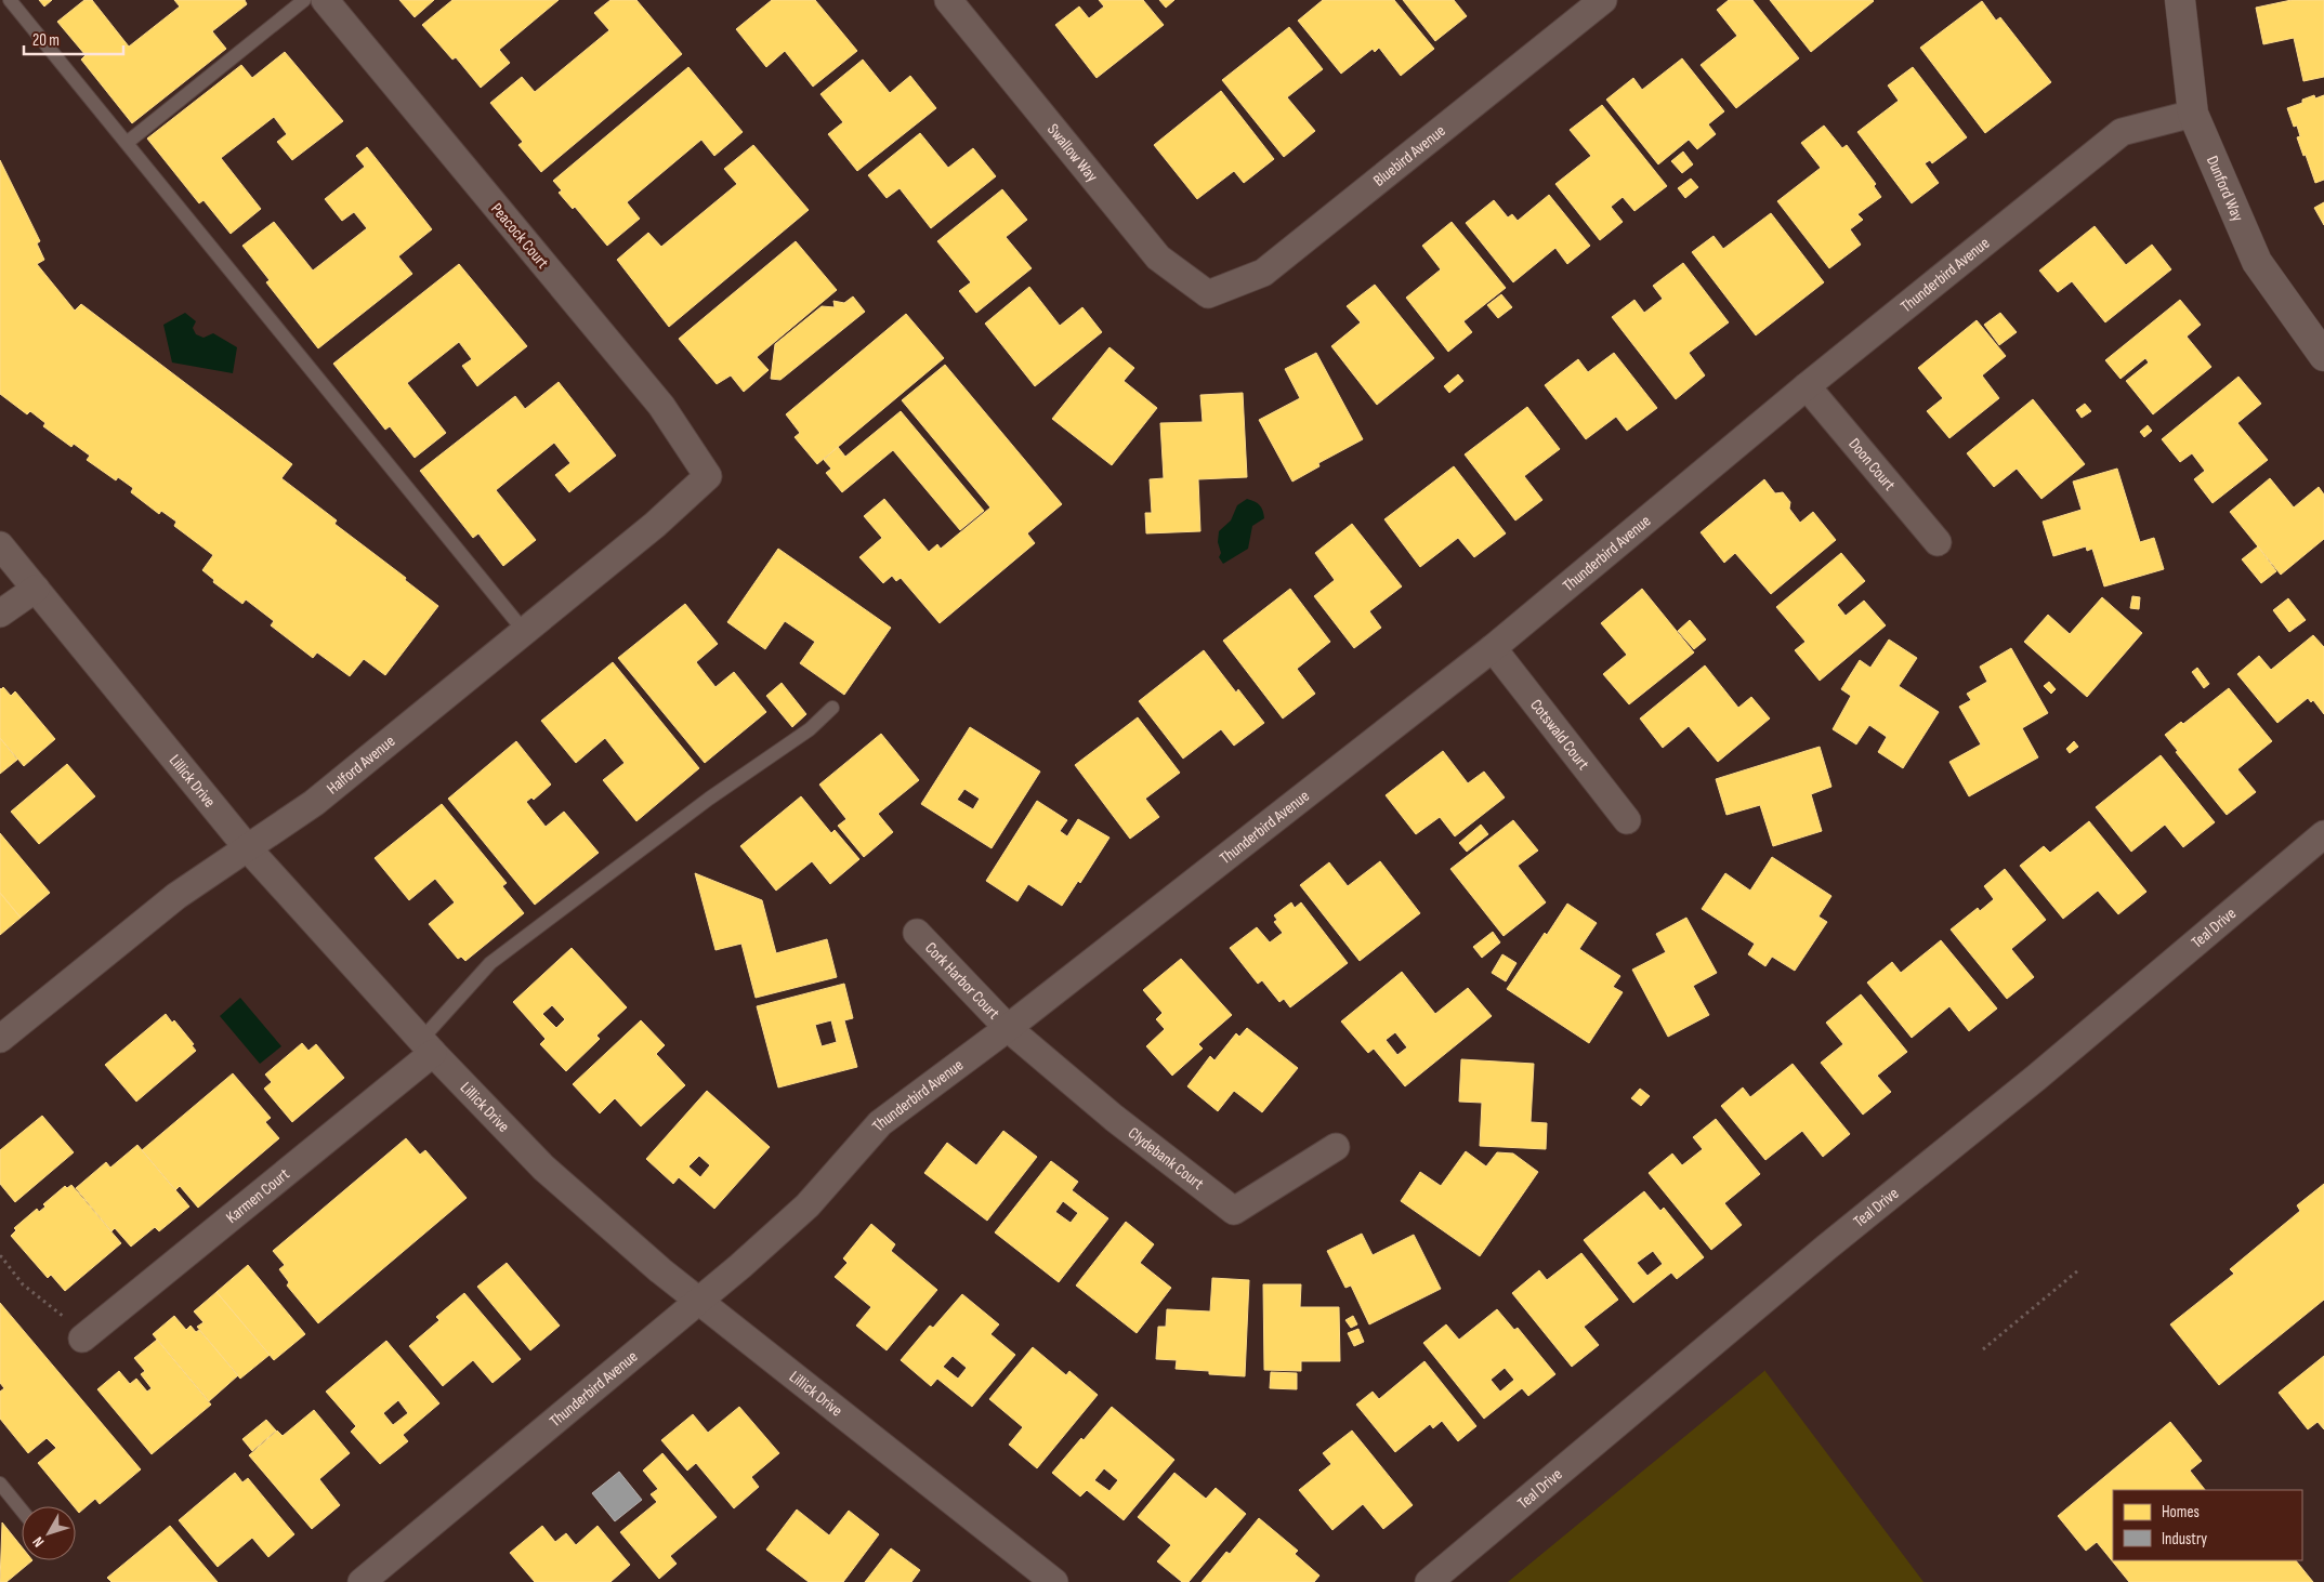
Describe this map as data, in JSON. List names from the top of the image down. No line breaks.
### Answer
{"streets":{"street":["Swallow Way","Bluebird Avenue","Dunford Way","Peacock Court","Thunderbird Avenue","Doon Court","Cotswald Court","Halford Avenue","Lillick Drive","Teal Drive","Cork Harbor Court","Clydebank Court","Karmen Court"]},"crossings":[["Swallow Way","Bluebird Avenue"],["Dunford Way","Thunderbird Avenue"],["Peacock Court","Halford Avenue"],["Thunderbird Avenue","Doon Court"],["Thunderbird Avenue","Cotswald Court"],["Thunderbird Avenue","Lillick Drive"],["Thunderbird Avenue","Cork Harbor Court"],["Thunderbird Avenue","Clydebank Court"],["Halford Avenue","Lillick Drive"],["Lillick Drive","Karmen Court"],["Cork Harbor Court","Clydebank Court"]],"legend":["Homes","Industry"],"scale_bar":"20 m","north":"bottom left"}
